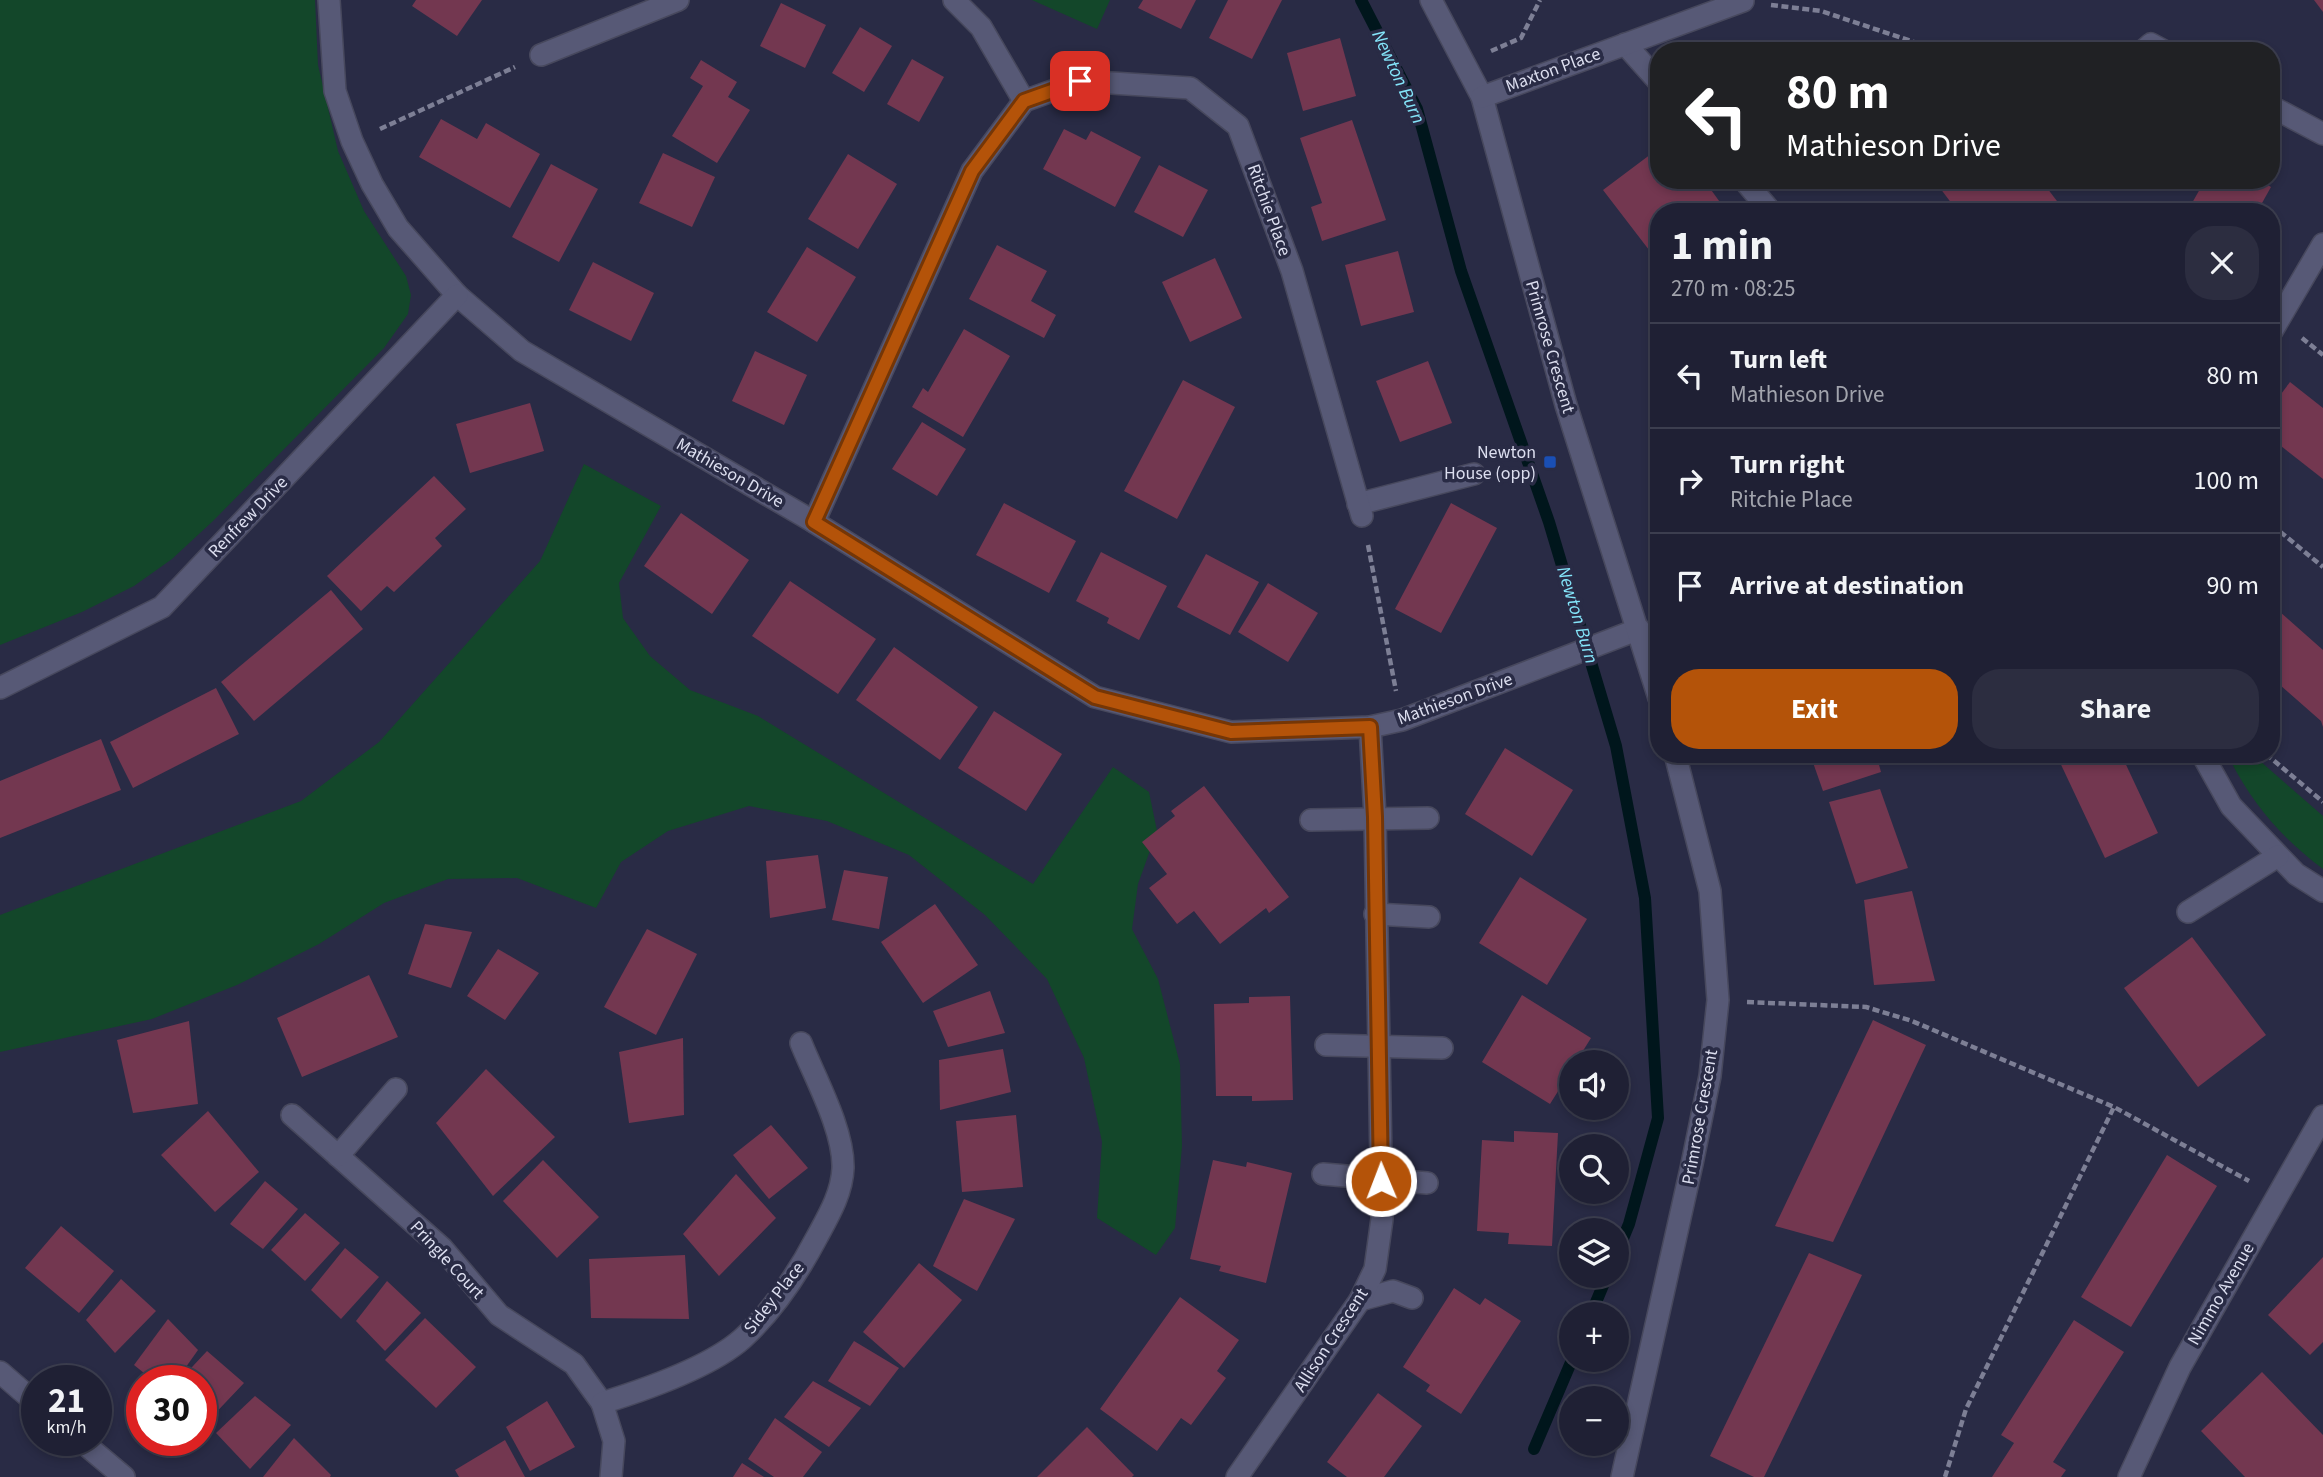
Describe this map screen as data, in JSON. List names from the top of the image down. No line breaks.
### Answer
{"streets":{"street":["Maxton Place","Ritchie Place","Primrose Crescent","Mathieson Drive","Renfrew Drive","Pringle Court","Nimmo Avenue","Sidey Place","Allison Crescent"]},"crossings":[["Maxton Place","Primrose Crescent"],["Primrose Crescent","Mathieson Drive"],["Mathieson Drive","Renfrew Drive"],["Mathieson Drive","Allison Crescent"],["Pringle Court","Sidey Place"]],"water":["Newton Burn"],"places":{"transit":["Newton House (opp)"]},"page":{"turn":["80 m","Mathieson Drive"],"heading":["1 min","270 m · 08:25"],"list":[{"name":"Turn left","note":"Mathieson Drive","value":"80 m"},{"name":"Turn right","note":"Ritchie Place","value":"100 m"},{"name":"Arrive at destination","value":"90 m"}],"buttons":["Exit","Share"],"map_buttons":["+","−"],"speed":"21 km/h","limit":"30"}}
